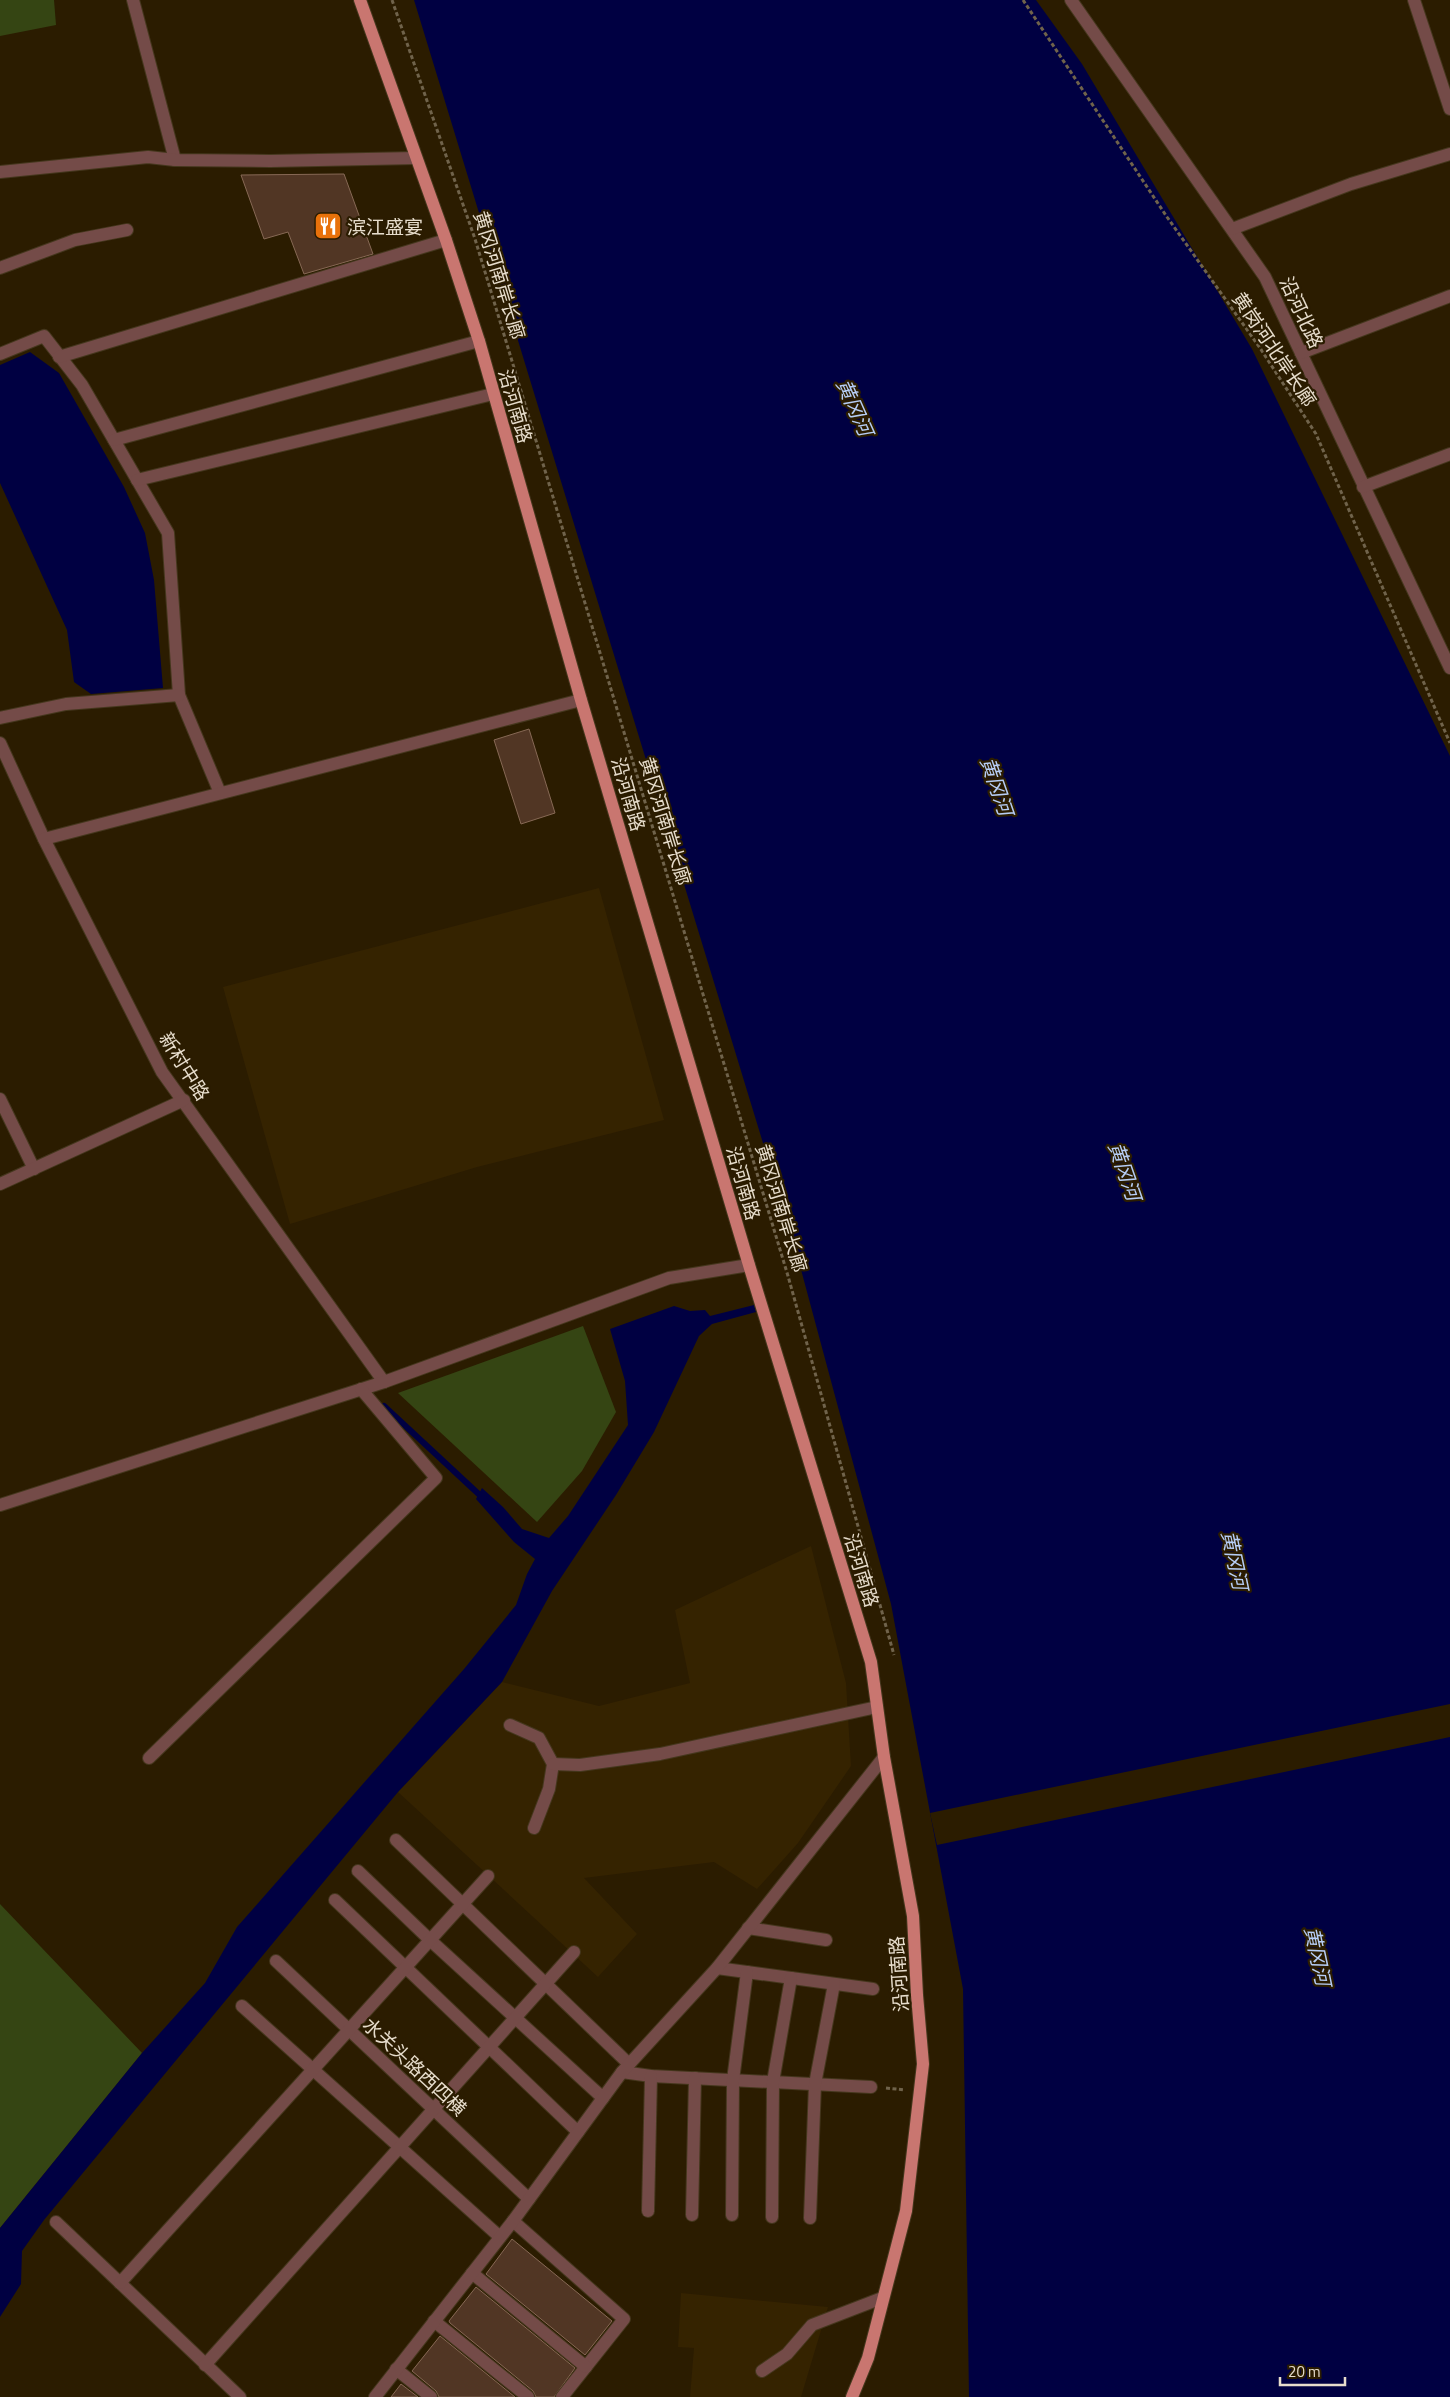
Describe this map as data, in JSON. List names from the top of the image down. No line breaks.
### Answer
{"streets":{"main road":["沿河南路"],"street":["沿河北路","新村中路","水关头路西四横"],"path":["黄冈河南岸长廊","黄岗河北岸长廊"]},"water":["黄冈河"],"places":{"restaurant":["滨江盛宴"]},"scale_bar":"20 m"}
